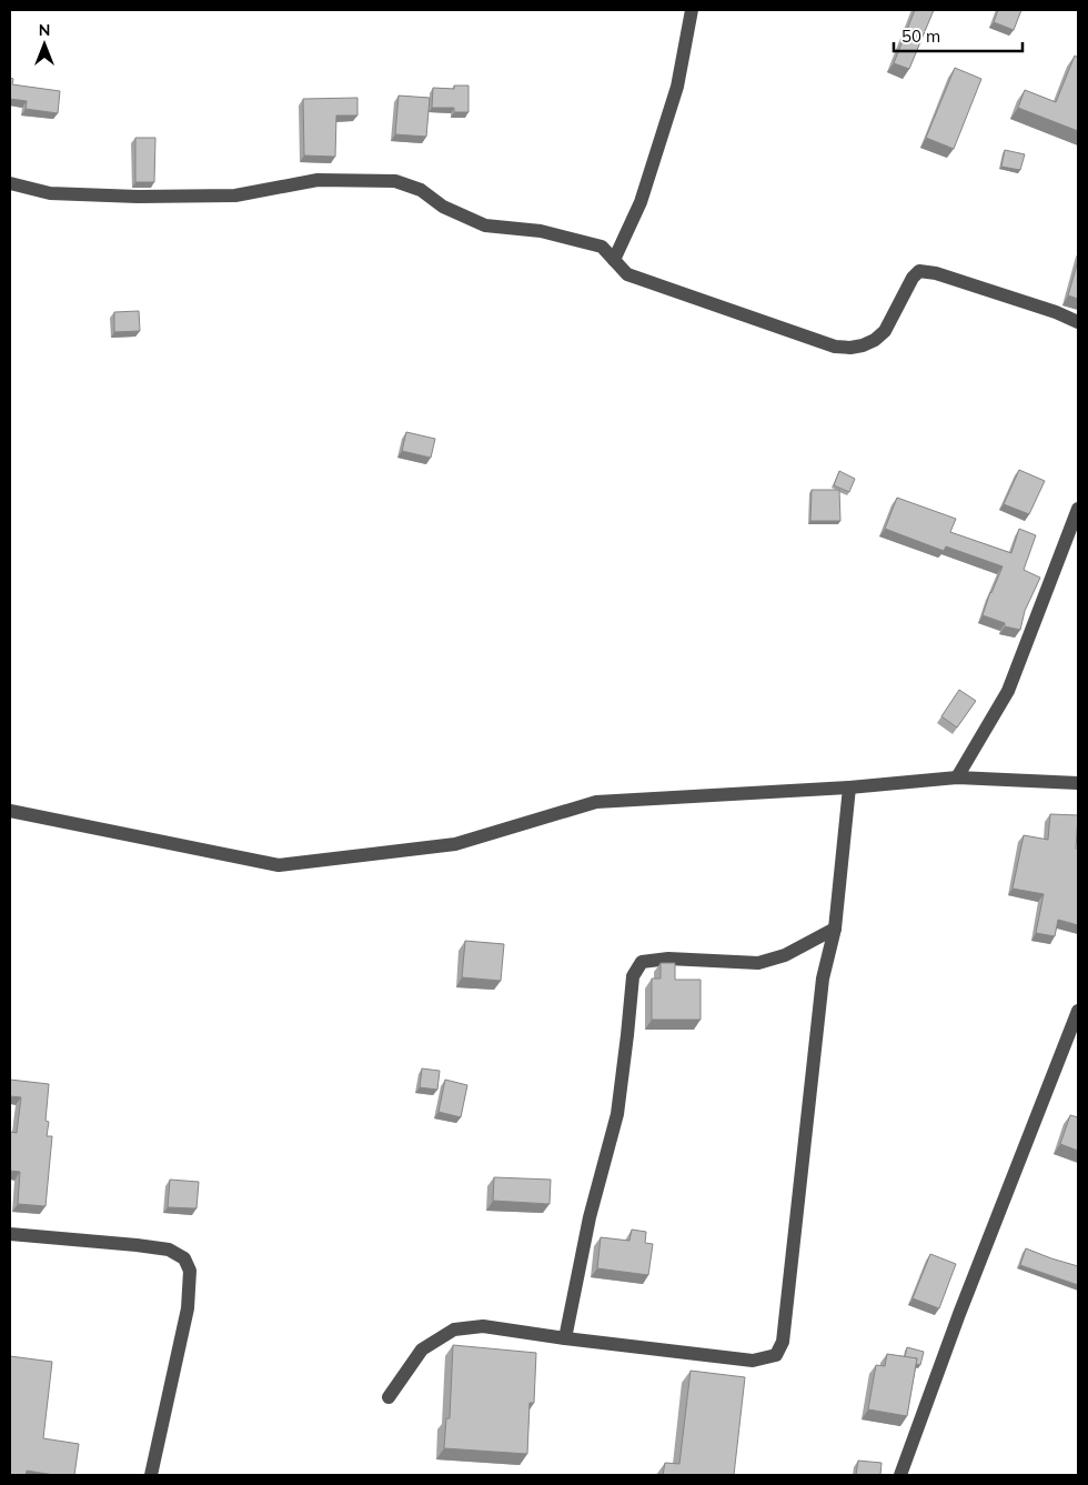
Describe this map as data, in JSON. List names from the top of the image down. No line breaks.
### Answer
{"scale_bar":"50 m","north":"top"}
